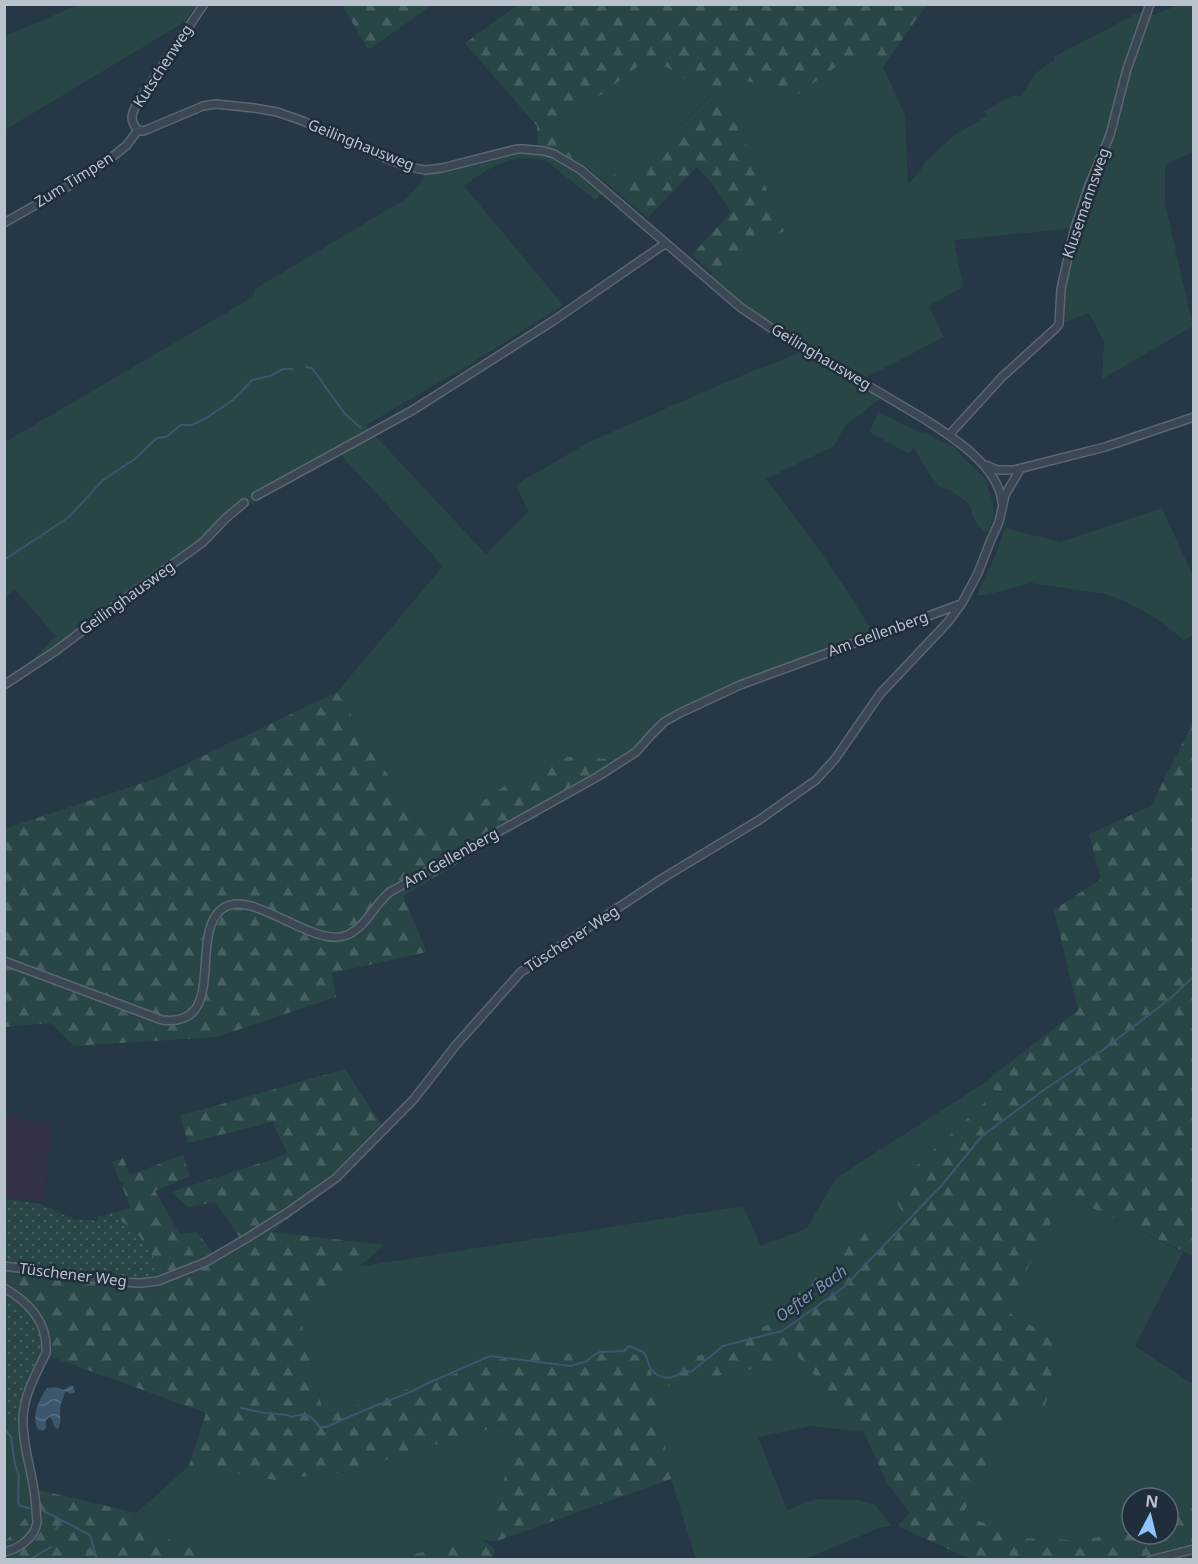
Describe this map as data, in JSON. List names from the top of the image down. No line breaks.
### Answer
{"streets":{"street":["Kutschenweg","Geilinghausweg","Zum Timpen","Klusemannsweg","Am Gellenberg","Tüschener Weg"]},"crossings":[["Kutschenweg","Geilinghausweg"],["Kutschenweg","Zum Timpen"],["Geilinghausweg","Zum Timpen"],["Geilinghausweg","Klusemannsweg"],["Geilinghausweg","Tüschener Weg"],["Am Gellenberg","Tüschener Weg"]],"water":["Oefter Bach"],"north":"top"}
